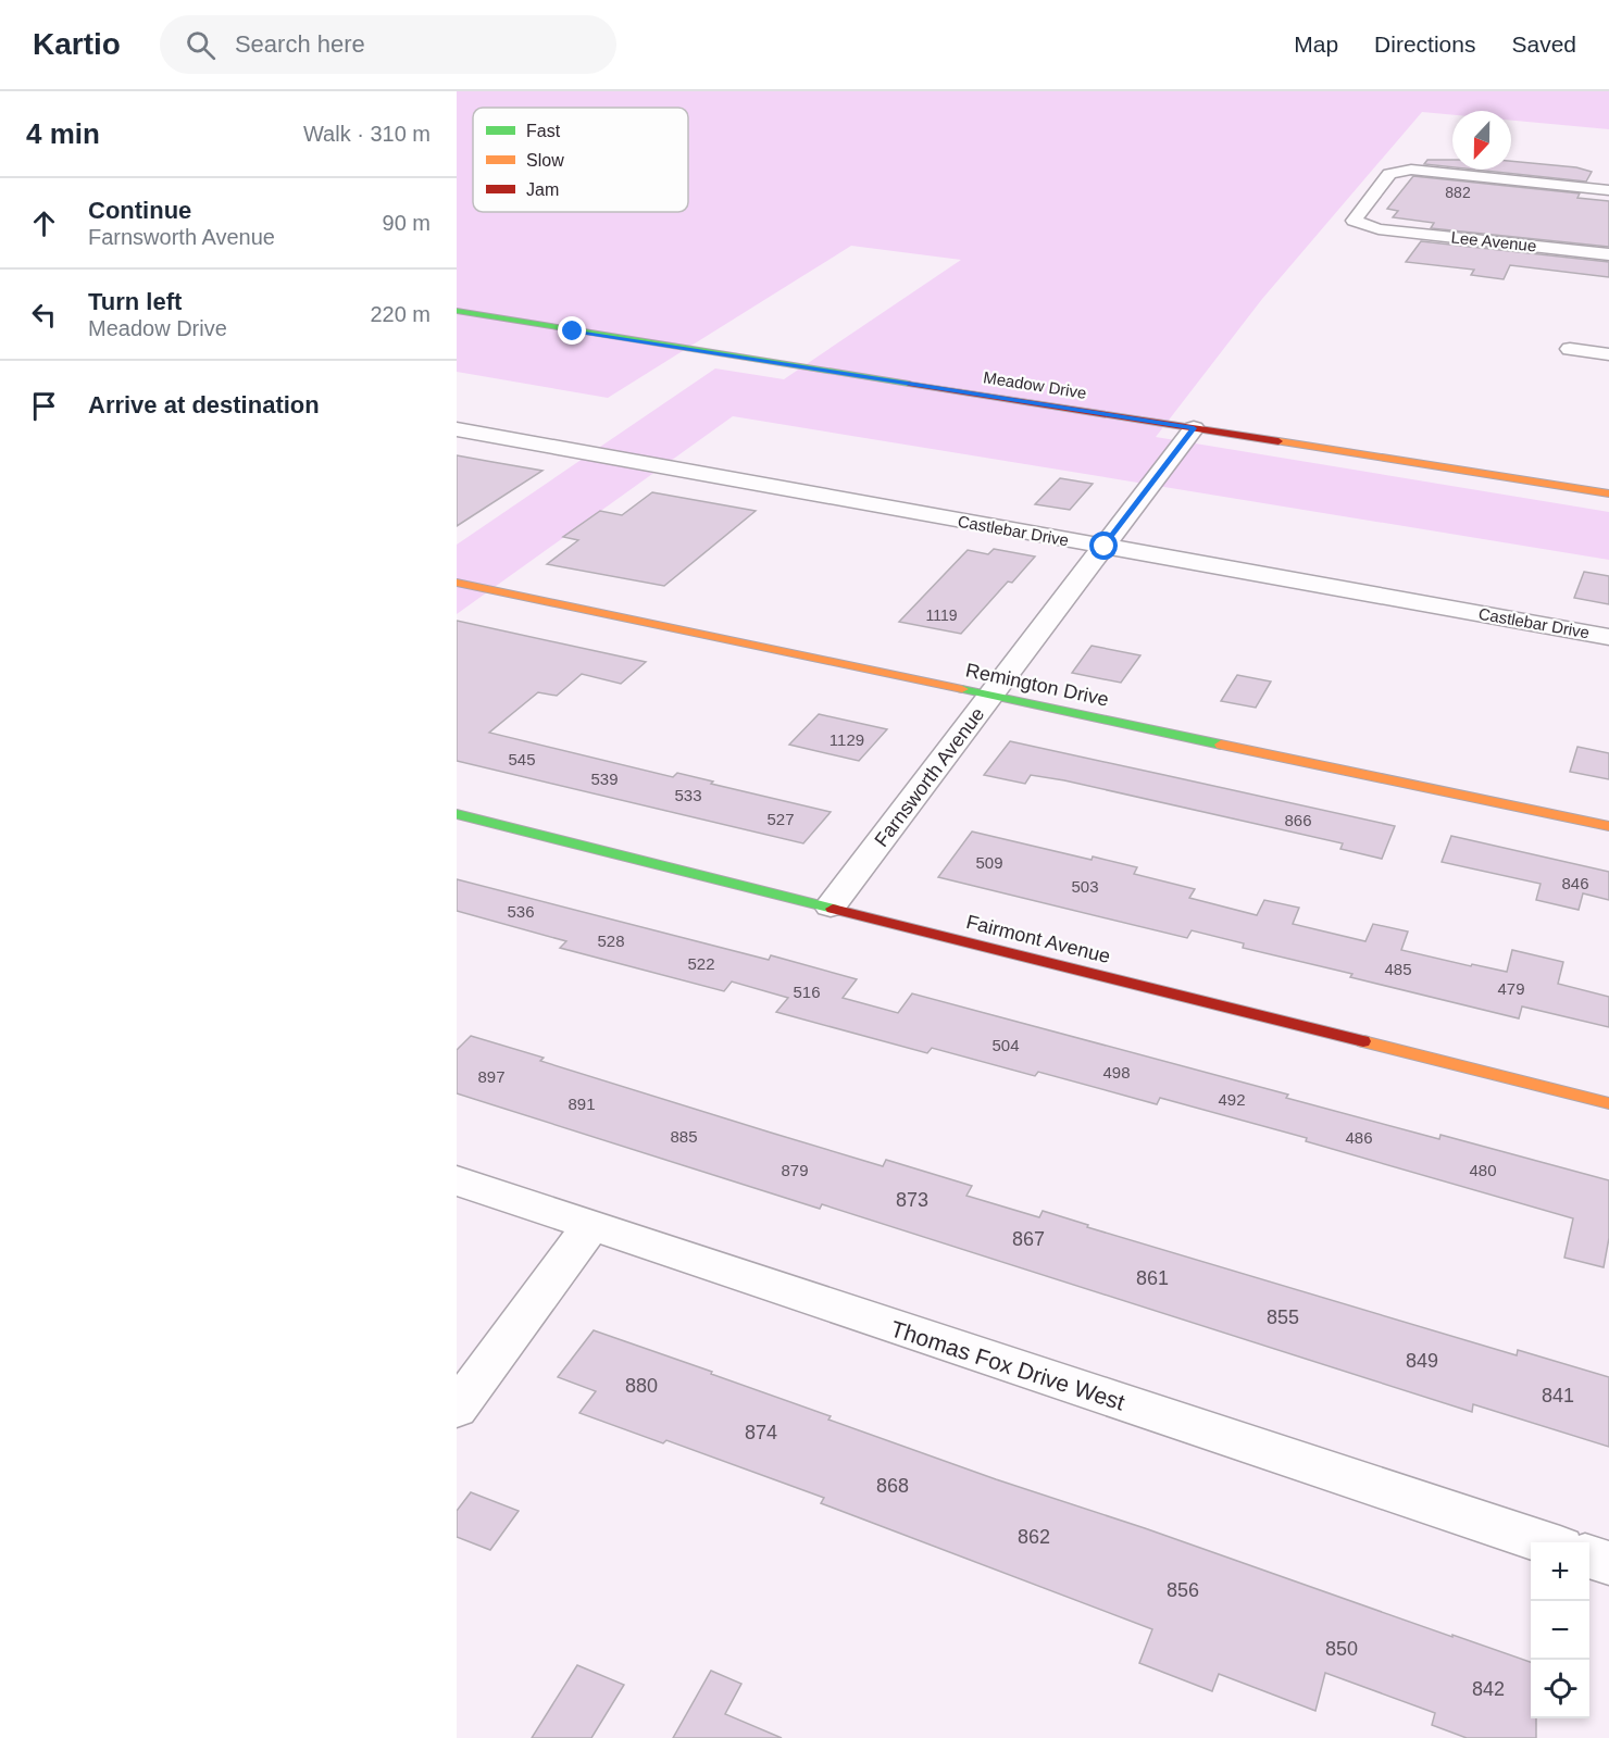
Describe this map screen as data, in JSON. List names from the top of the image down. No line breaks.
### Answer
{"streets":{"street":["Lee Avenue","Meadow Drive","Castlebar Drive","Remington Drive","Farnsworth Avenue","Fairmont Avenue","Thomas Fox Drive West"]},"crossings":[["Meadow Drive","Farnsworth Avenue"],["Castlebar Drive","Farnsworth Avenue"],["Remington Drive","Farnsworth Avenue"],["Farnsworth Avenue","Fairmont Avenue"]],"house_numbers":["882","1119","1129","545","539","533","527","866","509","846","503","536","528","522","485","479","516","504","498","897","492","891","885","486","879","480","873","867","861","855","849","880","841","874","868","862","856","850","842"],"legend":["Fast","Slow","Jam"],"north":"bottom","page":{"header":"Kartio","search":"Search here","nav":["Map","Directions","Saved"],"heading":["4 min","Walk · 310 m"],"list":[["Continue","Farnsworth Avenue","90 m"],["Turn left","Meadow Drive","220 m"],"Arrive at destination"],"map_buttons":["+","−"]}}
